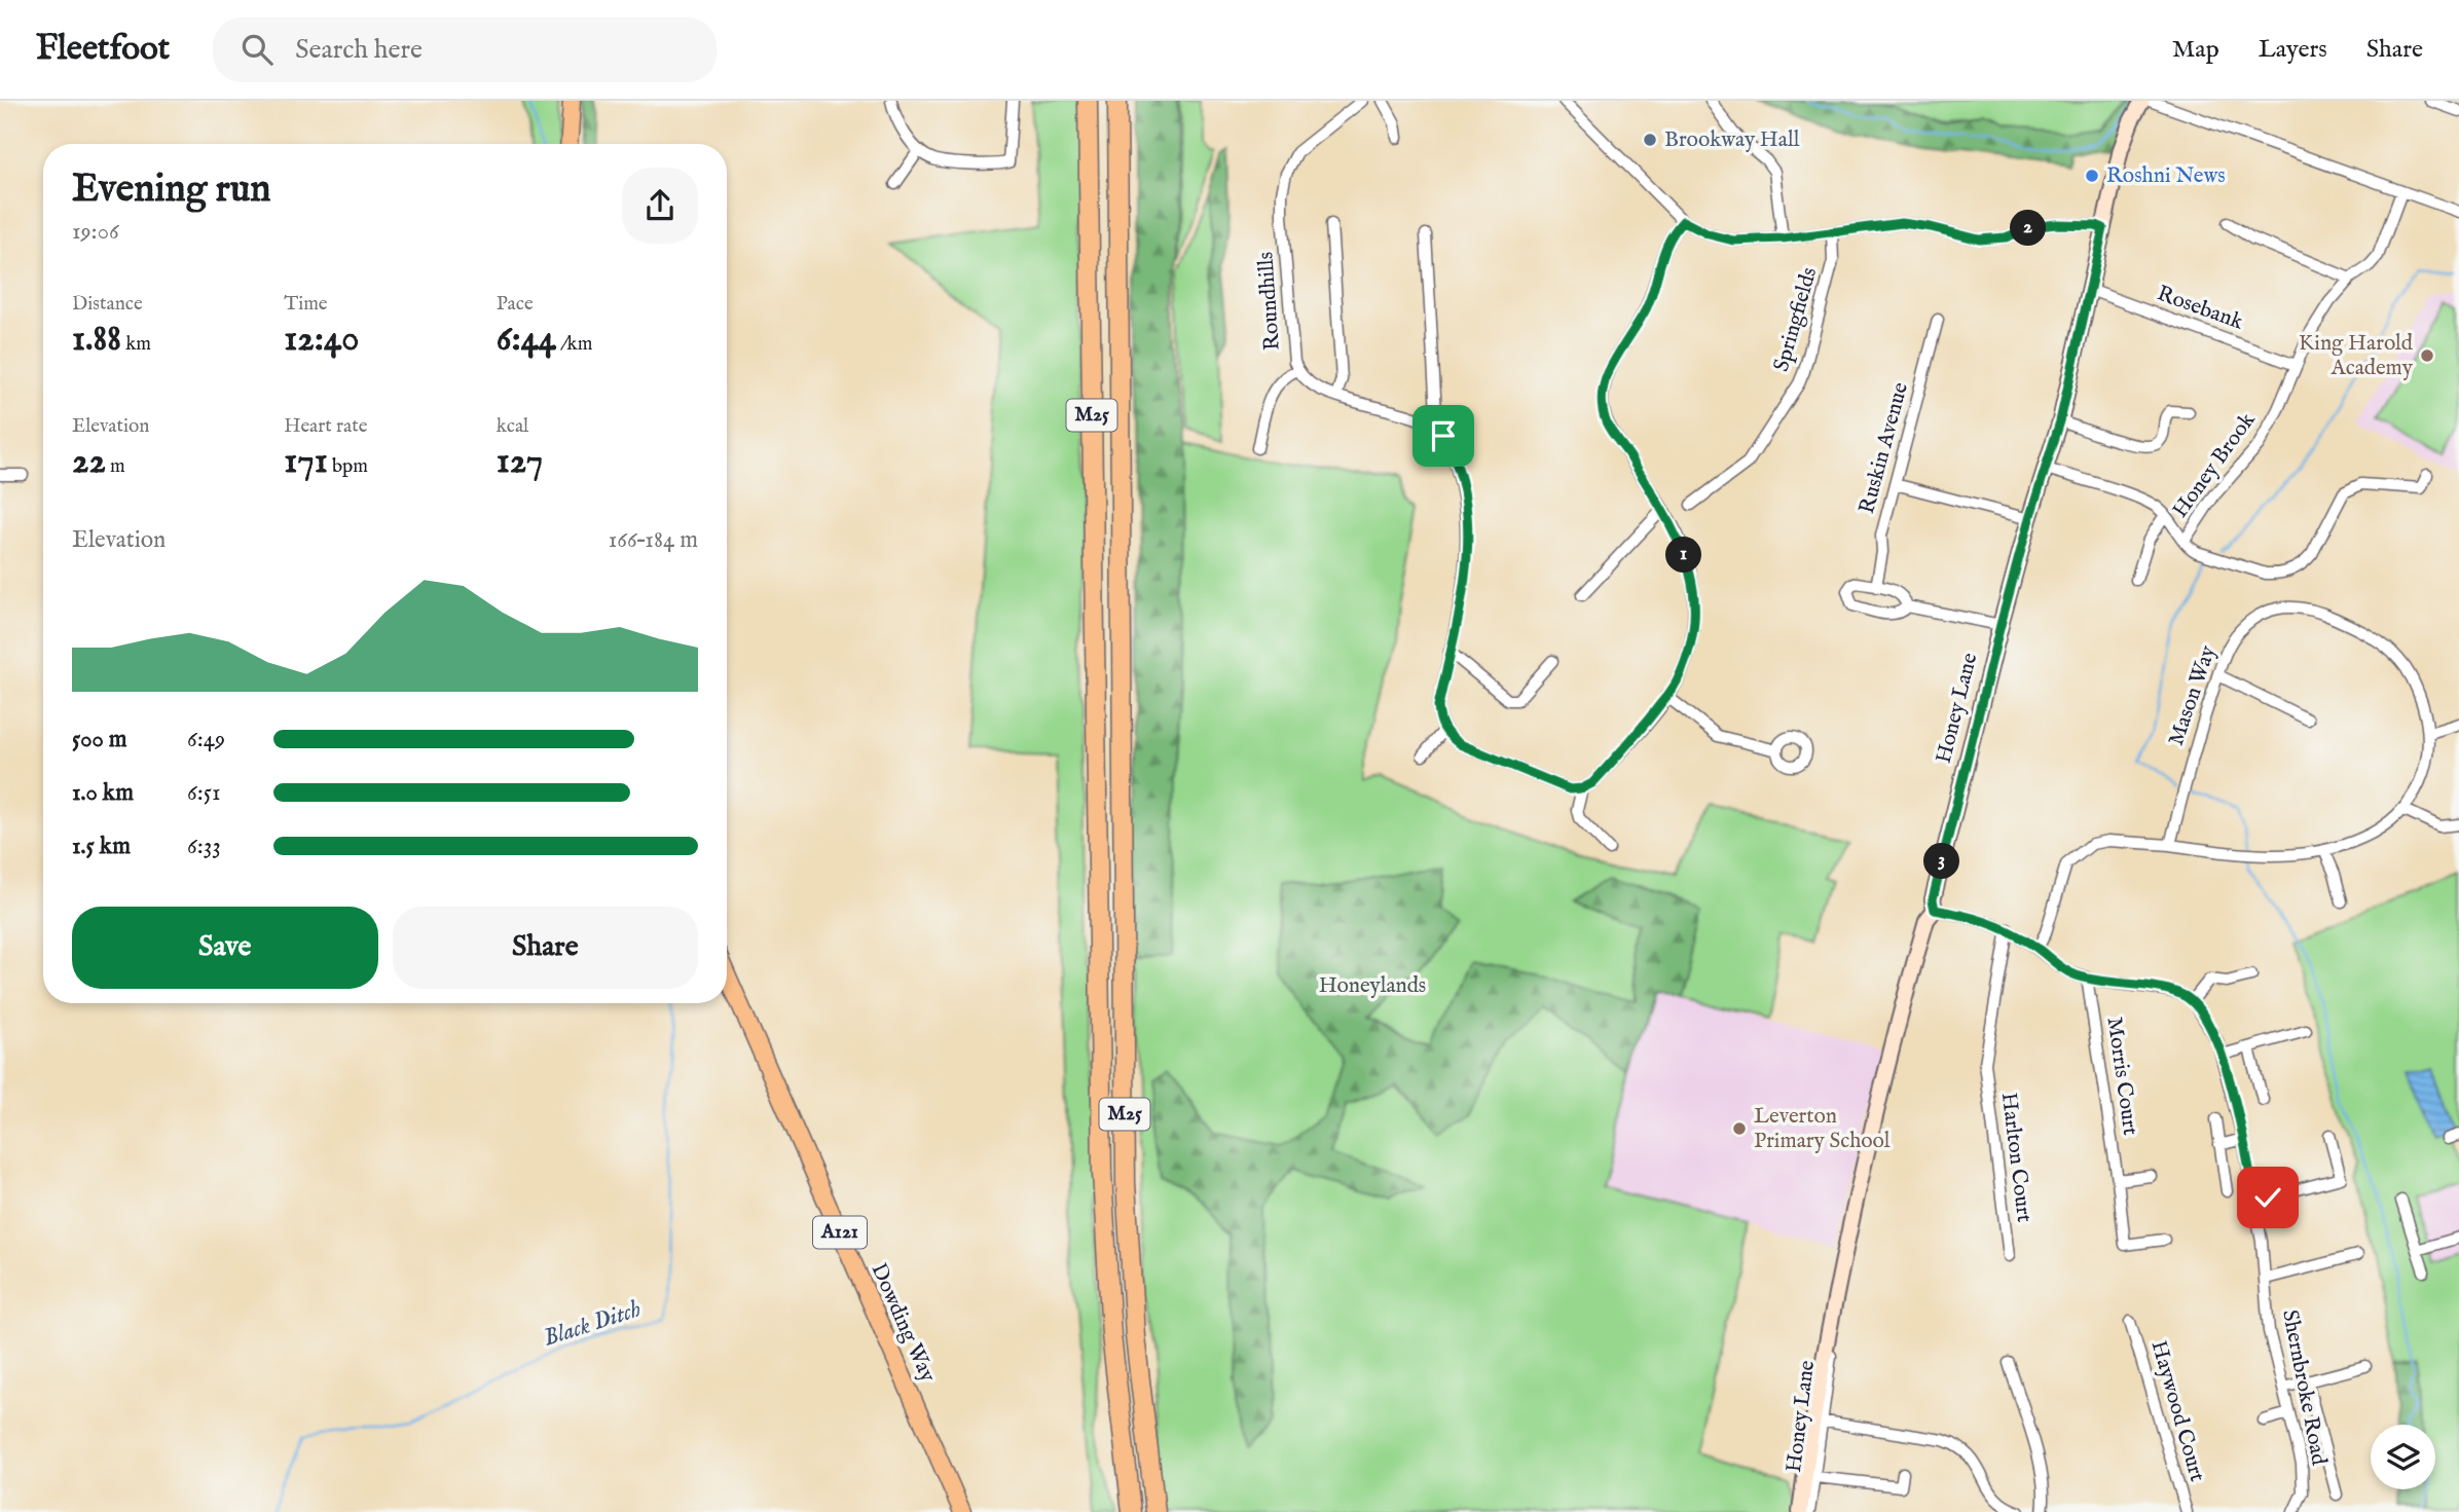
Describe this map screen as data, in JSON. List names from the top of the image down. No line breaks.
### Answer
{"streets":{"highway":["M25"],"main road":["A121","Dowding Way"],"street":["Roundhills","Rosebank","Springfields","Ruskin Avenue","Honey Brook","Mason Way","Honey Lane","Morris Court","Harlton Court","Shernbroke Road","Haywood Court"]},"crossings":[["Rosebank","Honey Brook"],["Rosebank","Honey Lane"]],"water":["Black Ditch"],"parks":["Honeylands"],"places":["Brookway Hall","Roshni News","King Harold Academy","Leverton Primary School"],"page":{"header":"Fleetfoot","search":"Search here","nav":["Map","Layers","Share"],"heading":["Evening run","19:06"],"pins":["2","1","3"],"stats":[["Distance","1.88 km"],["Time","12:40"],["Pace","6:44 /km"],["Elevation","22 m"],["Heart rate","171 bpm"],["kcal","127"]],"chart":["Elevation","166–184 m"],"list":[{"name":"500 m","note":"6:49"},{"name":"1.0 km","note":"6:51"},{"name":"1.5 km","note":"6:33"}],"buttons":["Save","Share"]}}
